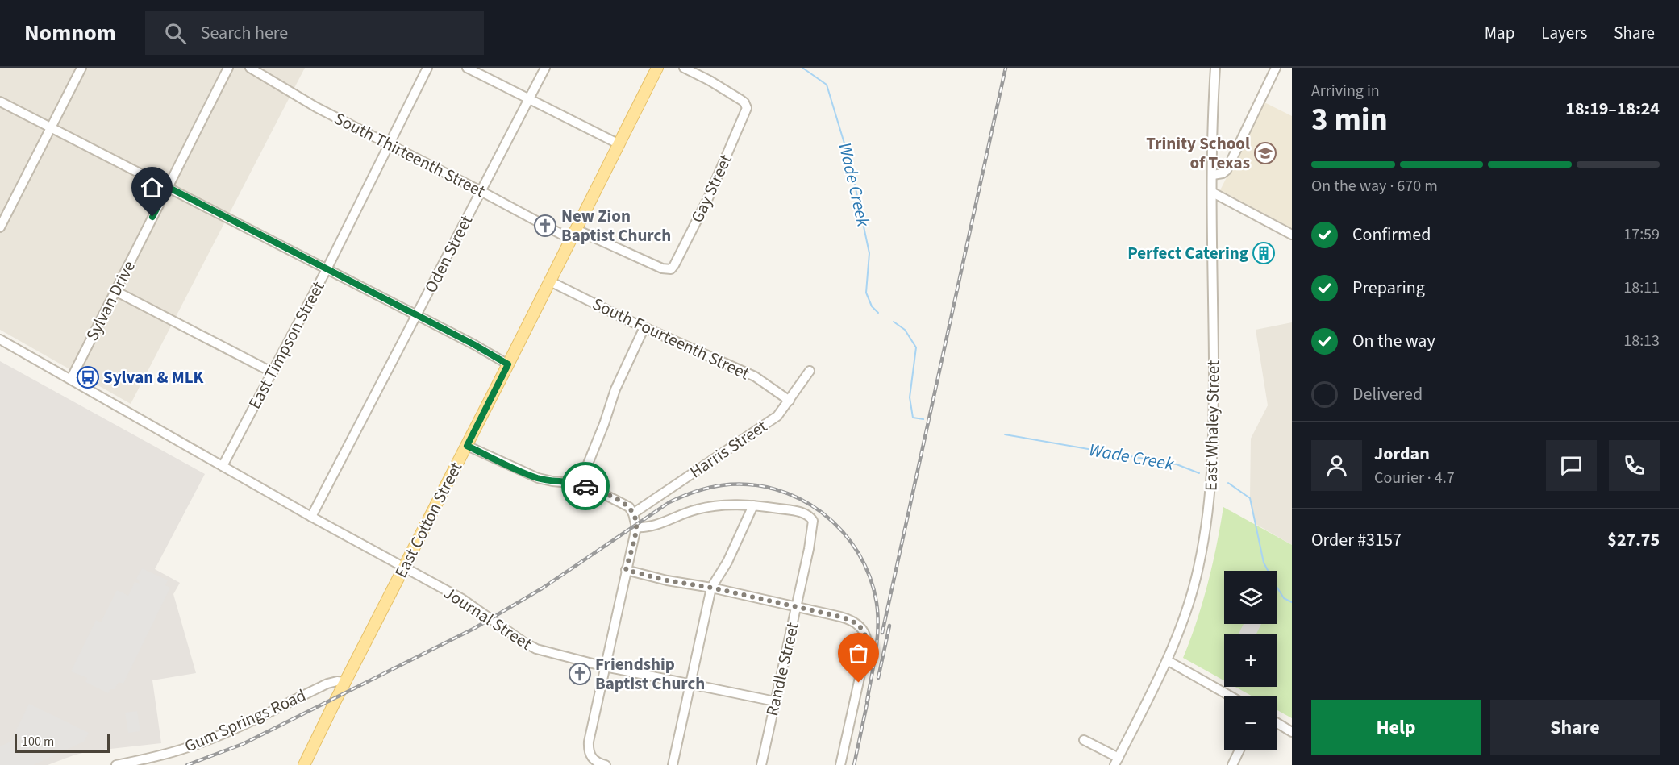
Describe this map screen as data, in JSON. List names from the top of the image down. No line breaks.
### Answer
{"streets":{"main road":["East Cotton Street"],"street":["South Thirteenth Street","Gay Street","Oden Street","Sylvan Drive","South Fourteenth Street","East Timpson Street","East Whaley Street","Harris Street","Journal Street","Randle Street","Gum Springs Road"]},"crossings":[["South Thirteenth Street","Gay Street"],["South Thirteenth Street","Oden Street"],["South Thirteenth Street","East Timpson Street"],["South Thirteenth Street","East Cotton Street"],["Oden Street","Journal Street"],["Sylvan Drive","Journal Street"],["South Fourteenth Street","Harris Street"],["South Fourteenth Street","East Cotton Street"],["East Timpson Street","Journal Street"],["East Cotton Street","Journal Street"],["East Cotton Street","Gum Springs Road"],["Journal Street","Randle Street"]],"water":["Wade Creek"],"places":{"school or university":["Trinity School of Texas"],"church":["New Zion Baptist Church","Friendship Baptist Church"],"building":["Perfect Catering"],"bus stop":["Sylvan & MLK"]},"scale_bar":"100 m","page":{"header":"Nomnom","search":"Search here","nav":["Map","Layers","Share"],"heading":["3 min","Arriving in","18:19–18:24"],"panel":["Jordan","Courier · 4.7","Order #3157","$27.75"],"bar":"On the way · 670 m","list":[["Confirmed","17:59"],["Preparing","18:11"],["On the way","18:13"],"Delivered"],"map_buttons":["+","−"],"buttons":["Help","Share"],"scale":"100 m"}}
